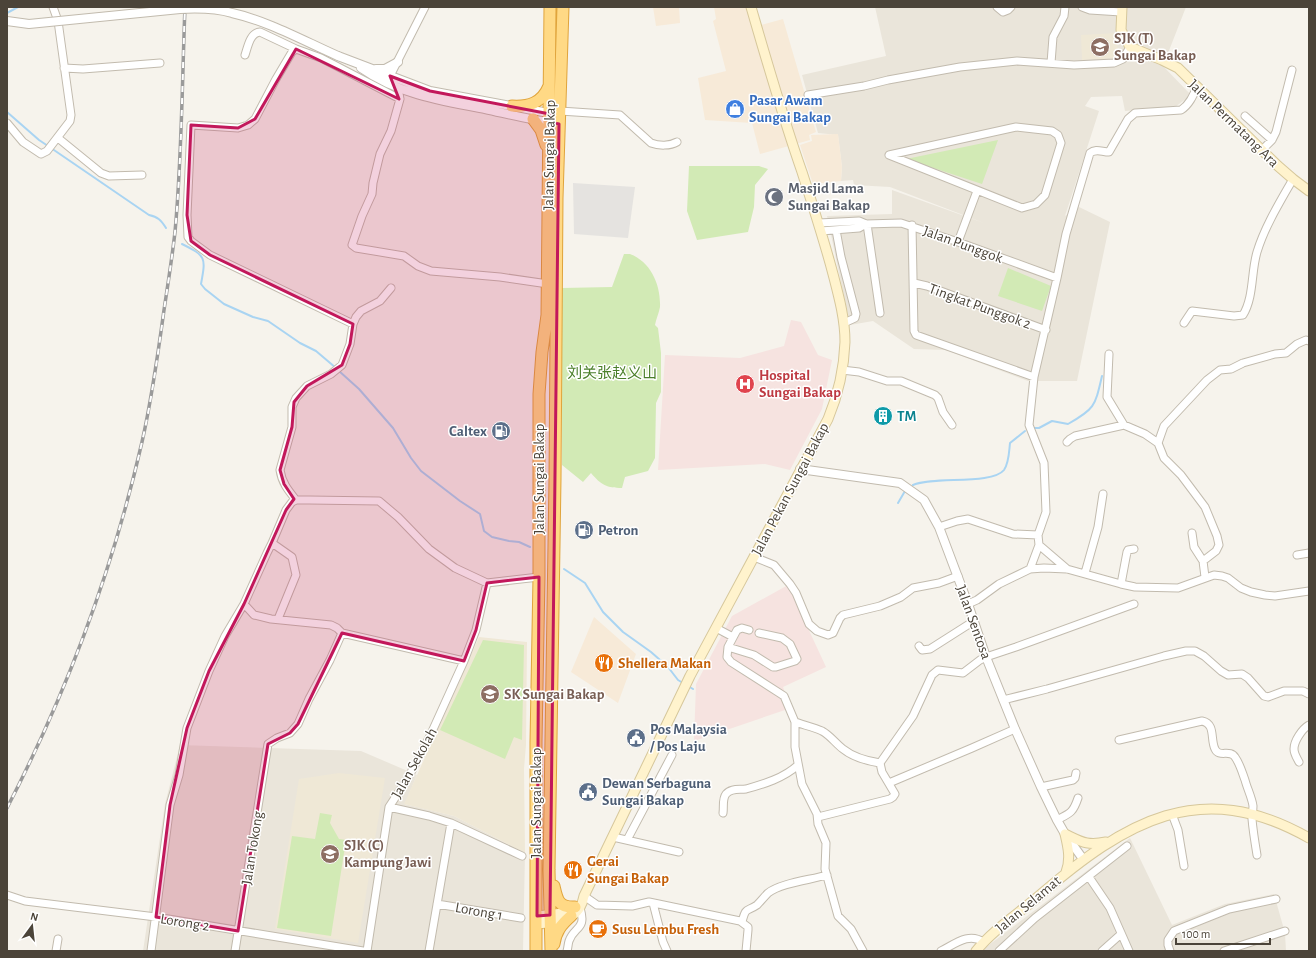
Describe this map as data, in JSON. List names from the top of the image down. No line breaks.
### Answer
{"streets":{"highway":["Jalan Sungai Bakap"],"main road":["Jalan Permatang Ara","Jalan Pekan Sungai Bakap","Jalan Selamat"],"street":["Jalan Punggok","Tingkat Punggok 2","Jalan Sentosa","Jalan Sekolah","Jalan Tokong","Lorong 1","Lorong 2"]},"crossings":[["Jalan Punggok","Jalan Pekan Sungai Bakap"],["Jalan Pekan Sungai Bakap","Jalan Sentosa"],["Jalan Sentosa","Jalan Selamat"],["Jalan Tokong","Lorong 2"]],"parks":["刘关张赵义山"],"places":{"school or university":["SJK (T) Sungai Bakap","SK Sungai Bakap","SJK (C) Kampung Jawi"],"shop":["Pasar Awam Sungai Bakap"],"mosque":["Masjid Lama Sungai Bakap"],"hospital":["Hospital Sungai Bakap"],"building":["TM"],"fuel station":["Caltex","Petron"],"restaurant":["Shellera Makan","Gerai Sungai Bakap"],"public building":["Pos Malaysia / Pos Laju","Dewan Serbaguna Sungai Bakap"],"cafe":["Susu Lembu Fresh"]},"scale_bar":"100 m","north":"top"}
